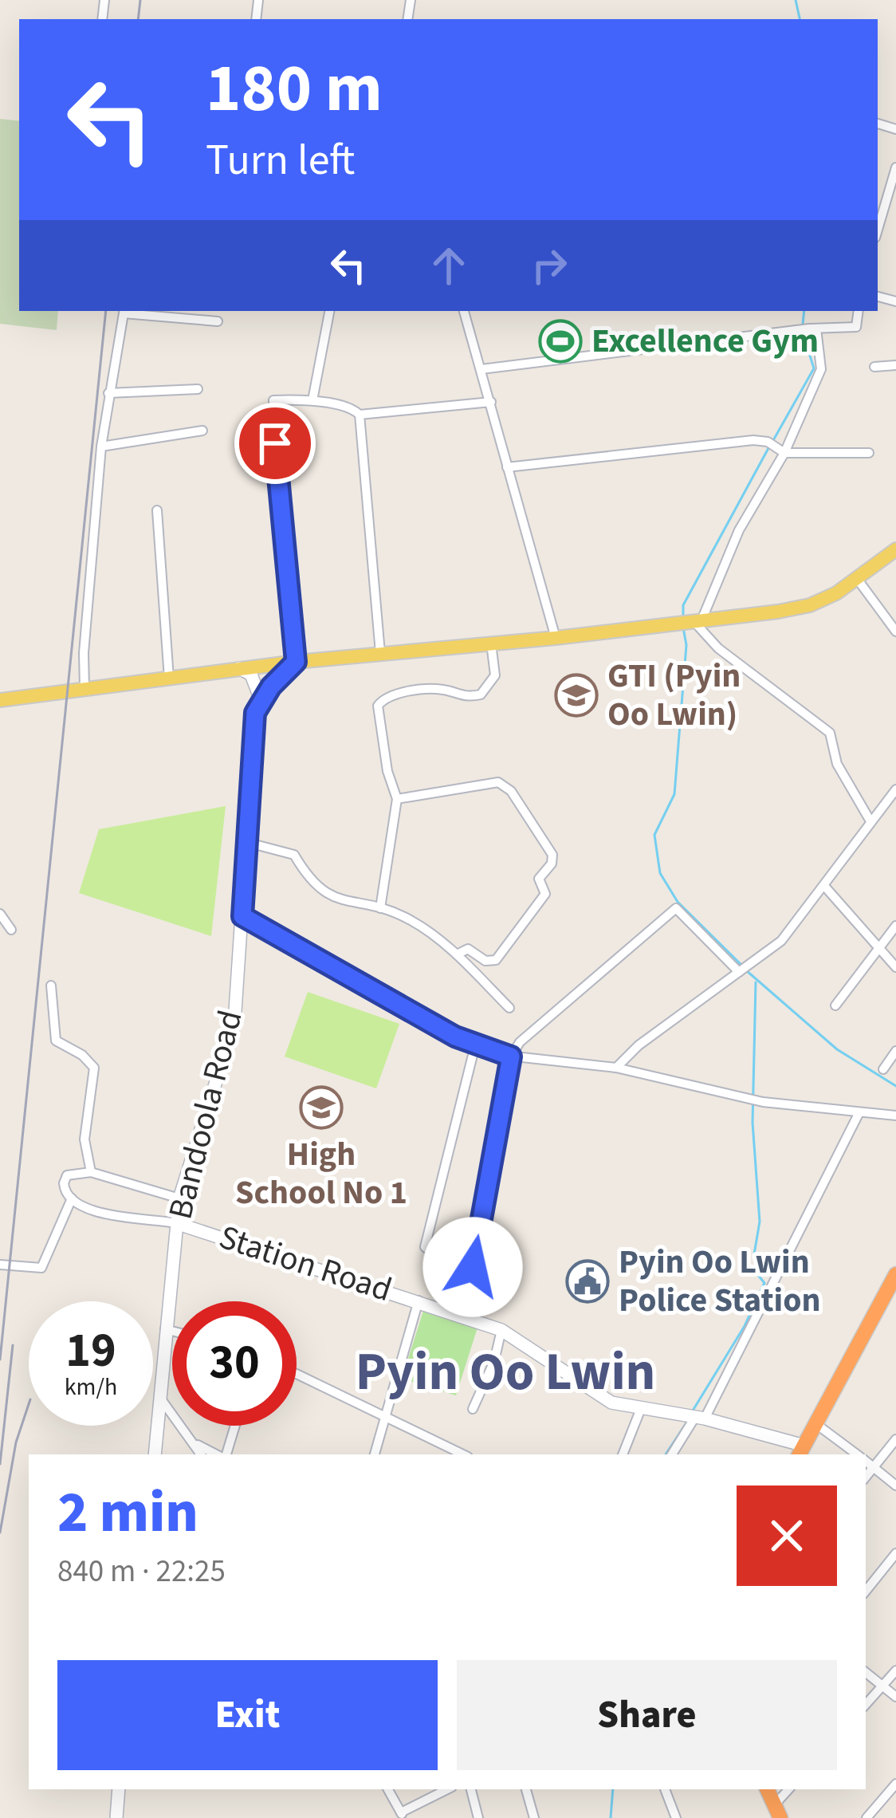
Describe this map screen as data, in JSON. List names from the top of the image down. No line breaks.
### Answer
{"streets":{"street":["Bandoola Road","Station Road"]},"crossings":[["Bandoola Road","Station Road"]],"districts":["Pyin Oo Lwin"],"places":{"sports":["Excellence Gym"],"school or university":["GTI (Pyin Oo Lwin)","High School No 1"],"public building":["Pyin Oo Lwin Police Station"]},"page":{"turn":["180 m","Turn left"],"speed":"19 km/h","limit":"30","heading":["2 min","840 m · 22:25"],"buttons":["Exit","Share"]}}
